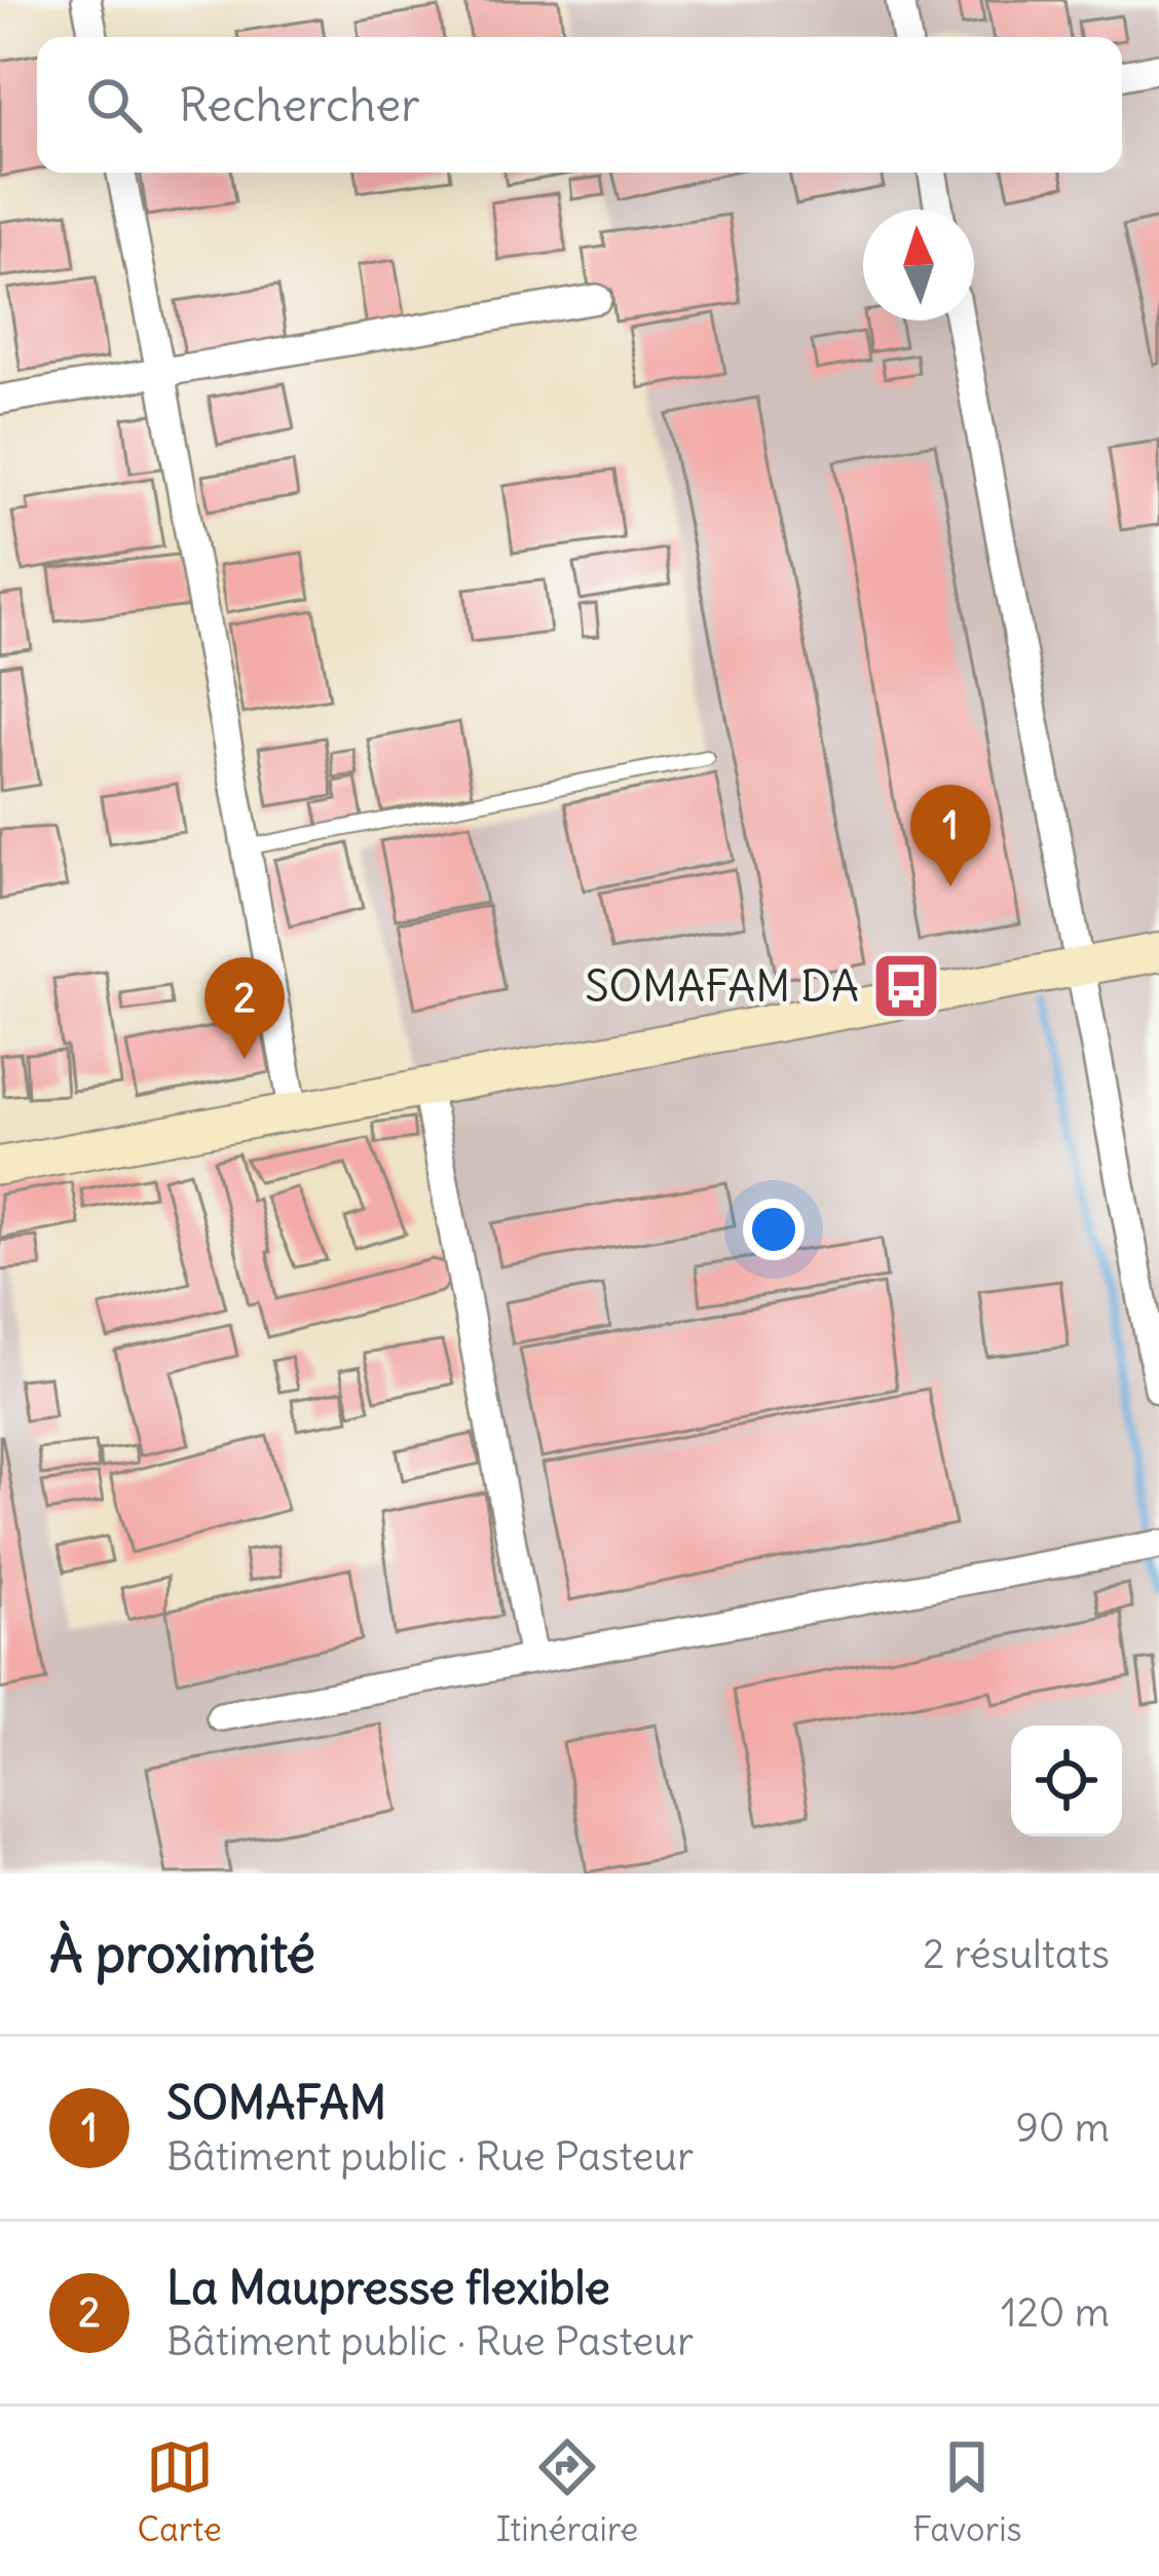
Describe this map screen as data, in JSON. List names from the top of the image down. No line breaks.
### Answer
{"places":{"bus stop":["SOMAFAM DA"]},"north":"top","page":{"search":"Rechercher","pins":["1","2"],"heading":["À proximité","2 résultats"],"list":[{"mark":"1","name":"SOMAFAM","note":"Bâtiment public · Rue Pasteur","value":"90 m"},{"mark":"2","name":"La Maupresse flexible","note":"Bâtiment public · Rue Pasteur","value":"120 m"}],"nav":["Carte","Itinéraire","Favoris"]}}
